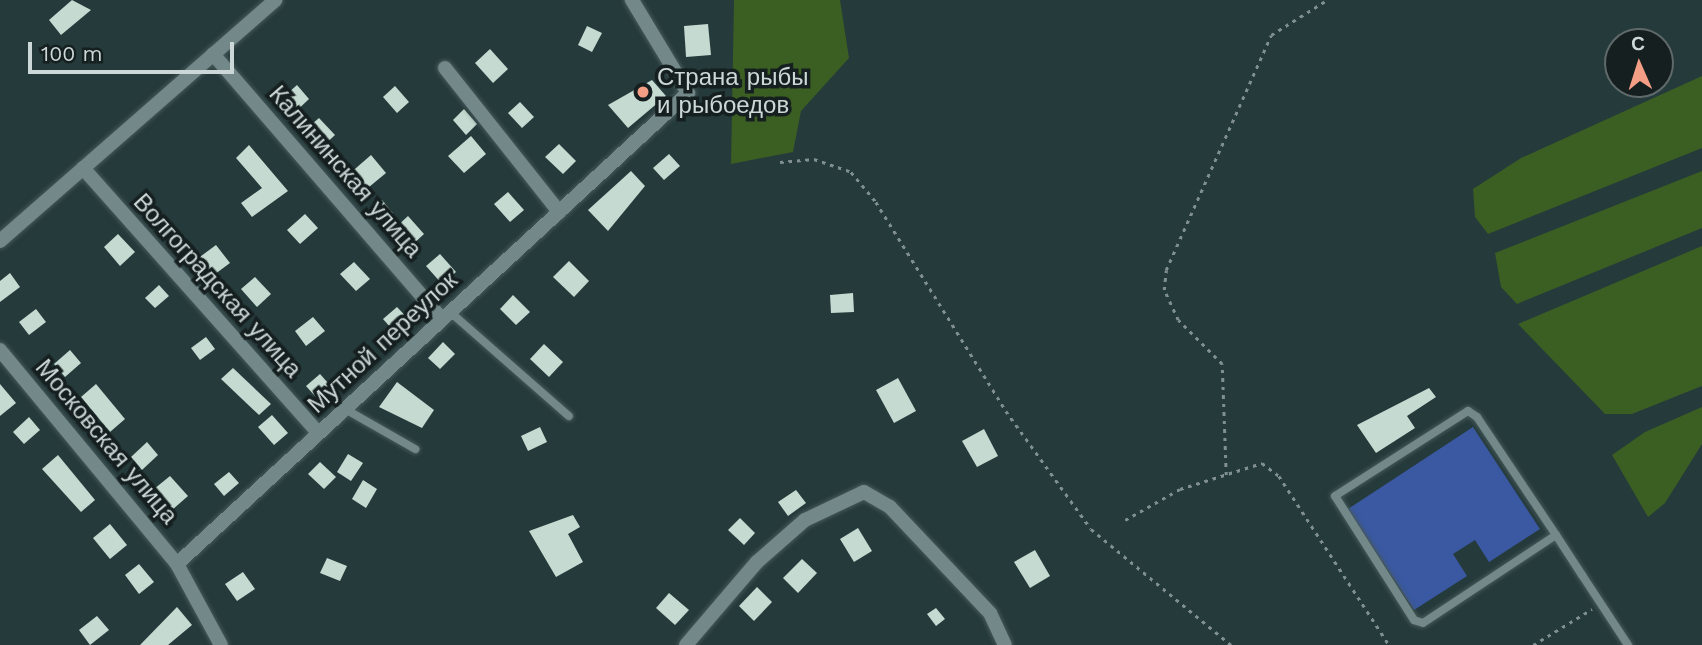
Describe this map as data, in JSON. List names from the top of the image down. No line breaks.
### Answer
{"streets":{"street":["Калининская улица","Волгоградская улица","Мутной переулок","Московская улица"]},"crossings":[["Калининская улица","Мутной переулок"],["Волгоградская улица","Мутной переулок"],["Мутной переулок","Московская улица"]],"places":["Страна рыбы и рыбоедов"],"scale_bar":"100 m","north":"top"}
